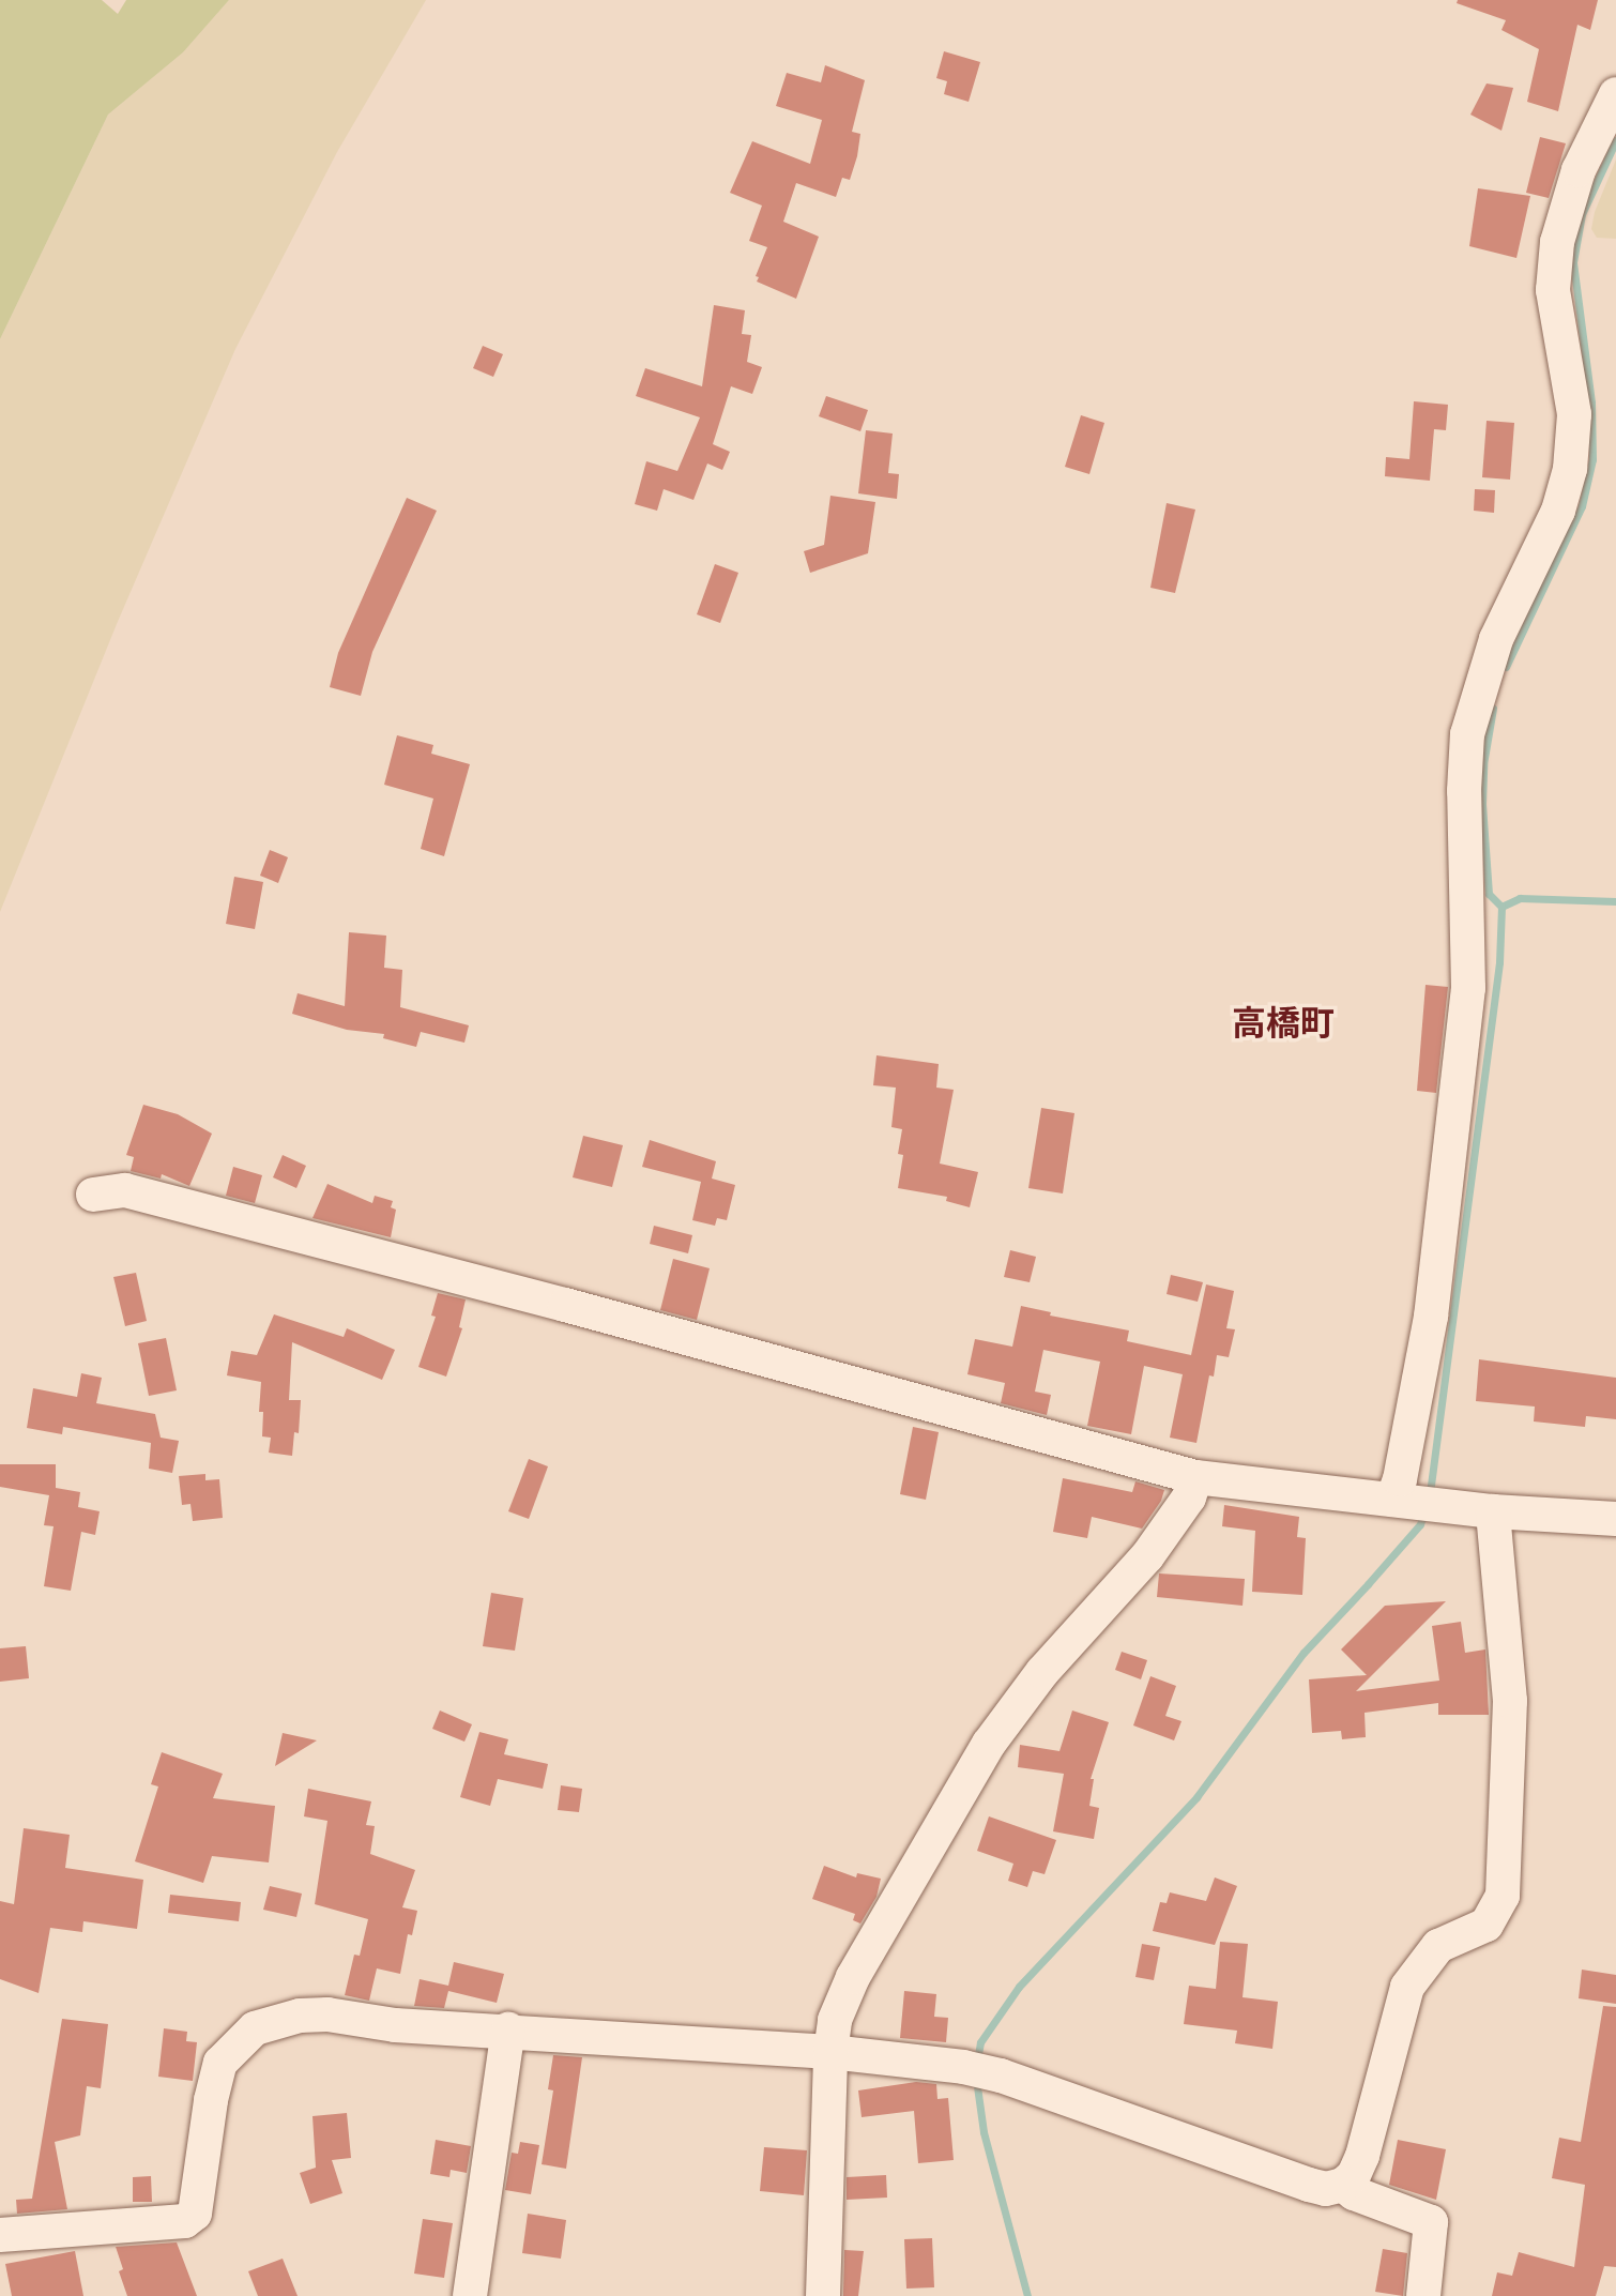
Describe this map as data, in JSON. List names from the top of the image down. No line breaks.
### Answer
{"districts":["高橋町"]}
